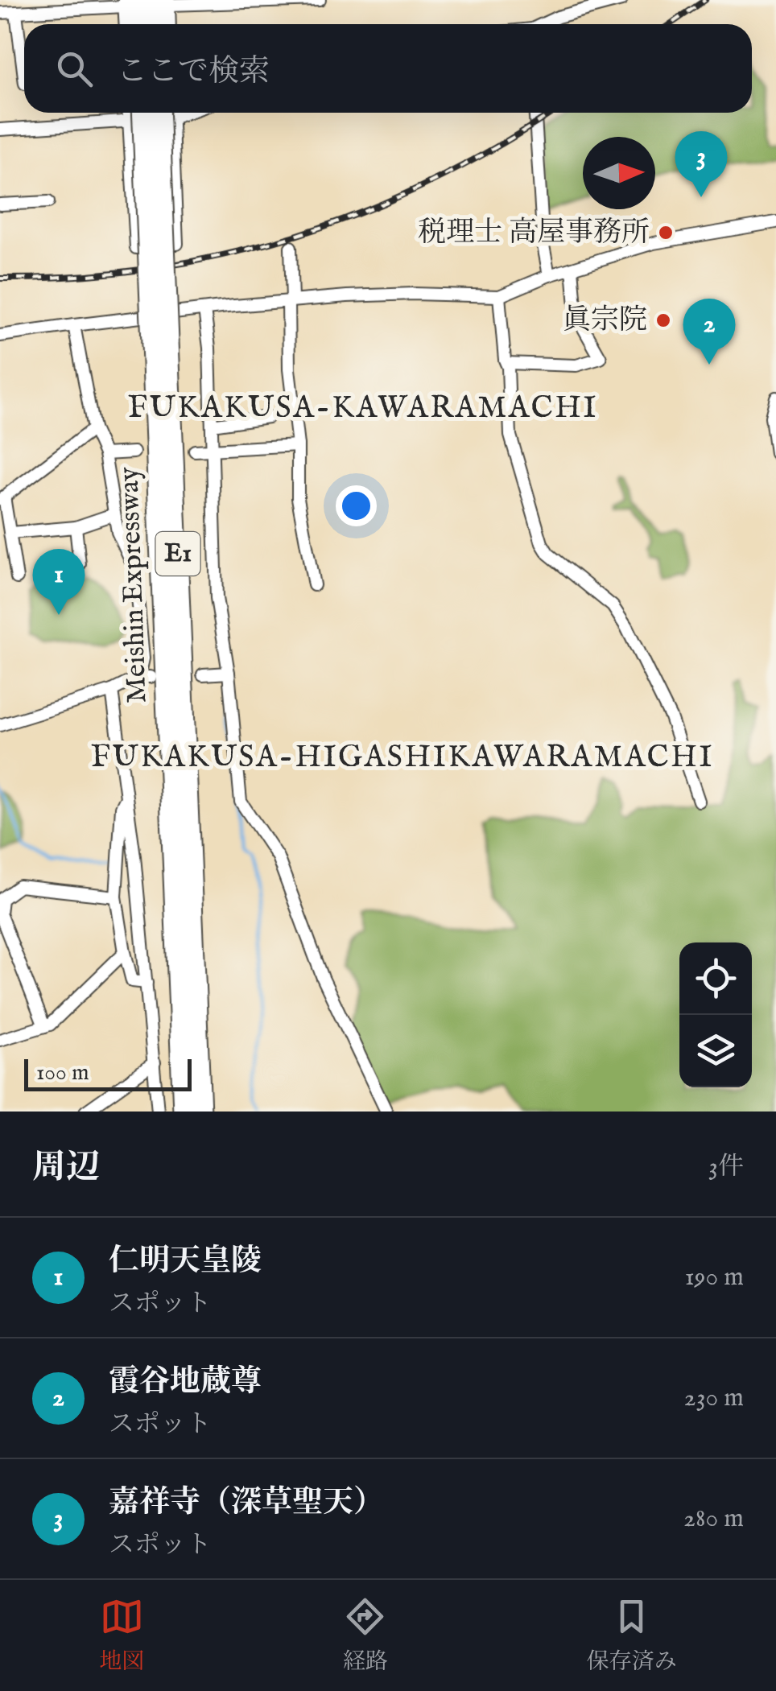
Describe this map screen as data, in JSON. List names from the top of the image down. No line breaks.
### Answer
{"streets":{"highway":["E1","Meishin Expressway"]},"districts":["FUKAKUSA-KAWARAMACHI","FUKAKUSA-HIGASHIKAWARAMACHI"],"places":["税理士 高屋事務所","眞宗院"],"scale_bar":"100 m","north":"right","page":{"search":"ここで検索","pins":["3","2","1"],"scale":"100 m","heading":["周辺","3件"],"list":[{"mark":"1","name":"仁明天皇陵","note":"スポット","value":"190 m"},{"mark":"2","name":"霞谷地蔵尊","note":"スポット","value":"230 m"},{"mark":"3","name":"嘉祥寺（深草聖天）","note":"スポット","value":"280 m"}],"nav":["地図","経路","保存済み"]}}
